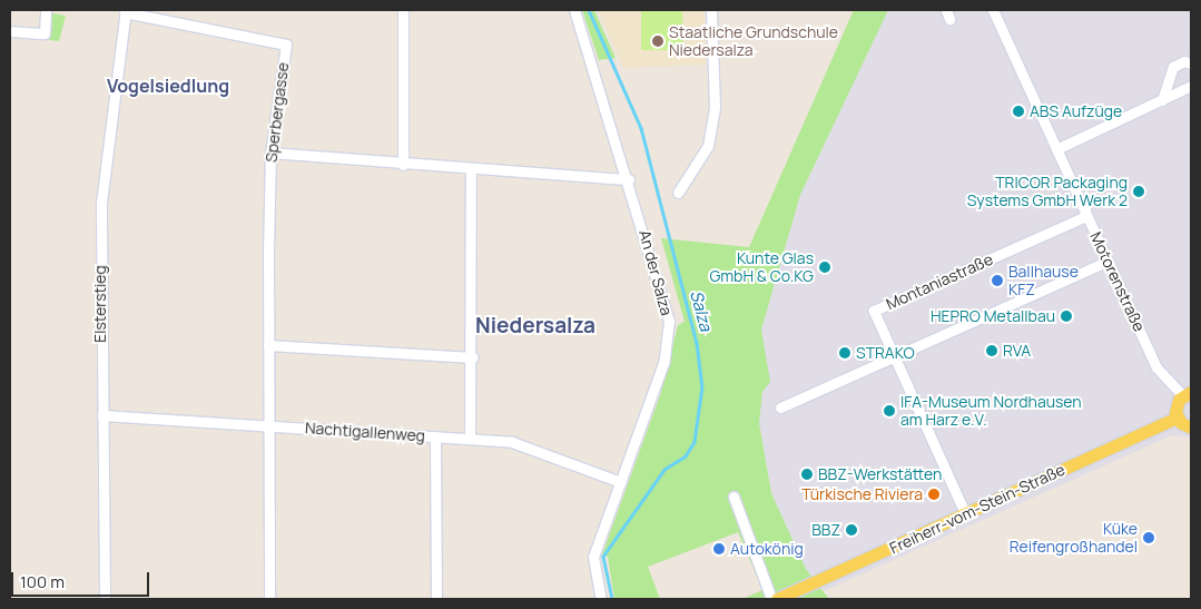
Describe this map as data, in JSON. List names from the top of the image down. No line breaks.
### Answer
{"streets":{"main road":["Freiherr-vom-Stein-Straße"],"street":["Sperbergasse","An der Salza","Montaniastraße","Motorenstraße","Elsterstieg","Nachtigallenweg"]},"crossings":[["Sperbergasse","Elsterstieg"],["Sperbergasse","Nachtigallenweg"],["An der Salza","Nachtigallenweg"],["Montaniastraße","Motorenstraße"],["Montaniastraße","Freiherr-vom-Stein-Straße"],["Elsterstieg","Nachtigallenweg"]],"districts":["Vogelsiedlung","Niedersalza"],"water":["Salza"],"places":["Staatliche Grundschule Niedersalza","ABS Aufzüge","TRICOR Packaging Systems GmbH Werk 2","Kunte Glas GmbH & Co.KG","Ballhause KFZ","HEPRO Metallbau","RVA","STRAKO","IFA-Museum Nordhausen am Harz e.V.","BBZ-Werkstätten","Türkische Riviera","BBZ","Küke Reifengroßhandel","Autokönig"],"scale_bar":"100 m"}
